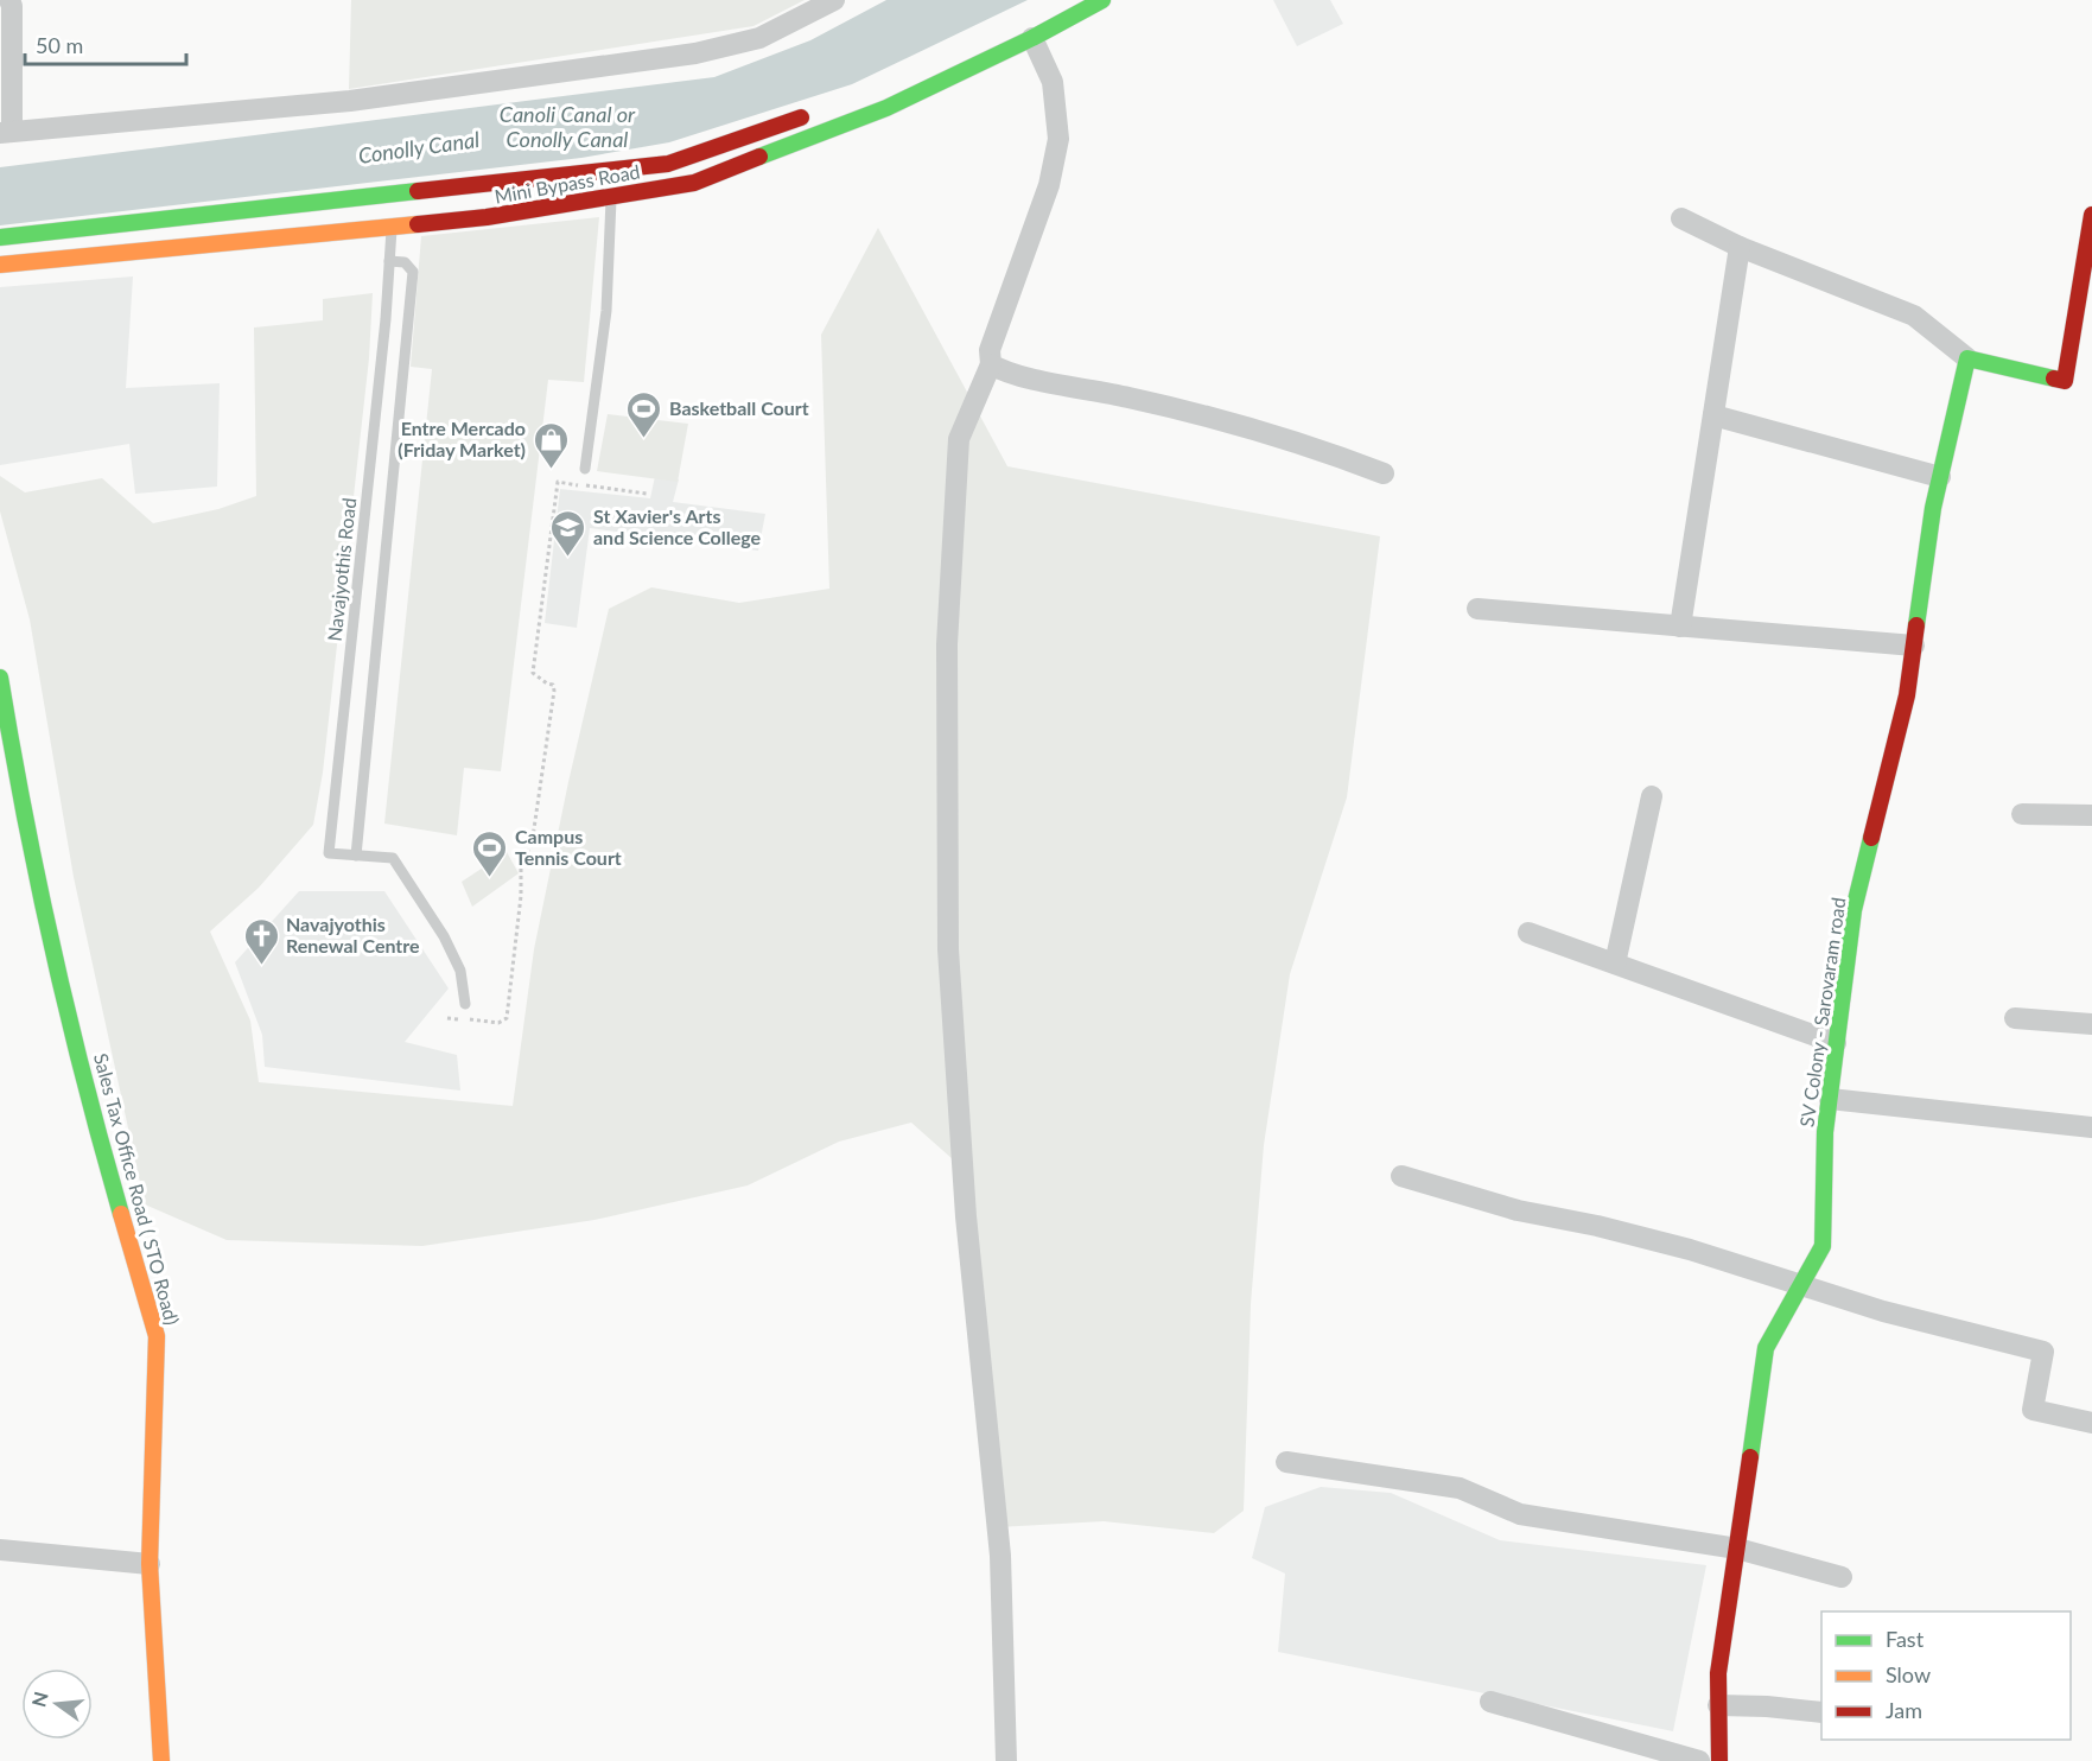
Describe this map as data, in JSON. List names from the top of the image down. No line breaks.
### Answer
{"streets":{"street":["Mini Bypass Road","SV Colony - Sarovaram road","Sales Tax Office Road ( STO Road)"],"lane":["Navajyothis Road"]},"crossings":[["Mini Bypass Road","Navajyothis Road"]],"water":["Canoli Canal or Conolly Canal","Conolly Canal"],"places":{"sports":["Basketball Court","Campus Tennis Court"],"shop":["Entre Mercado (Friday Market)"],"school or university":["St Xavier's Arts and Science College"],"church":["Navajyothis Renewal Centre"]},"legend":["Fast","Slow","Jam"],"scale_bar":"50 m","north":"left"}
